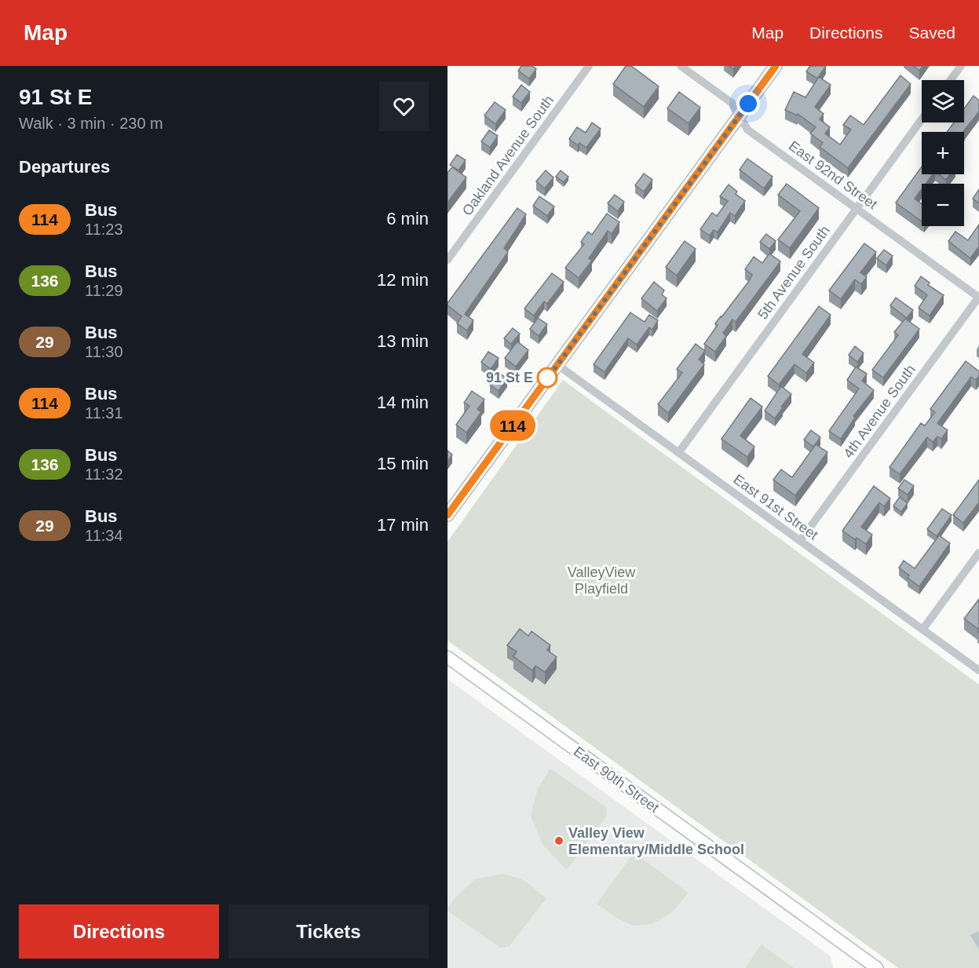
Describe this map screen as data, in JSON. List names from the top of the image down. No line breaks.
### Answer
{"streets":{"main road":["East 90th Street"],"street":["Oakland Avenue South","East 92nd Street","5th Avenue South","4th Avenue South","East 91st Street"]},"crossings":[["East 92nd Street","5th Avenue South"],["East 92nd Street","4th Avenue South"],["5th Avenue South","East 91st Street"],["4th Avenue South","East 91st Street"]],"parks":["ValleyView Playfield"],"places":["91 St E","Valley View Elementary/Middle School"],"lines":["bus line 114"],"page":{"header":"Map","nav":["Map","Directions","Saved"],"heading":[["91 St E","Walk · 3 min · 230 m"],"Departures"],"on_map":"114","map_buttons":["+","−"],"list":[{"mark":"114","name":"Bus","note":"11:23","value":"6 min"},{"mark":"136","name":"Bus","note":"11:29","value":"12 min"},{"mark":"29","name":"Bus","note":"11:30","value":"13 min"},{"mark":"114","name":"Bus","note":"11:31","value":"14 min"},{"mark":"136","name":"Bus","note":"11:32","value":"15 min"},{"mark":"29","name":"Bus","note":"11:34","value":"17 min"}],"buttons":["Directions","Tickets"]}}
